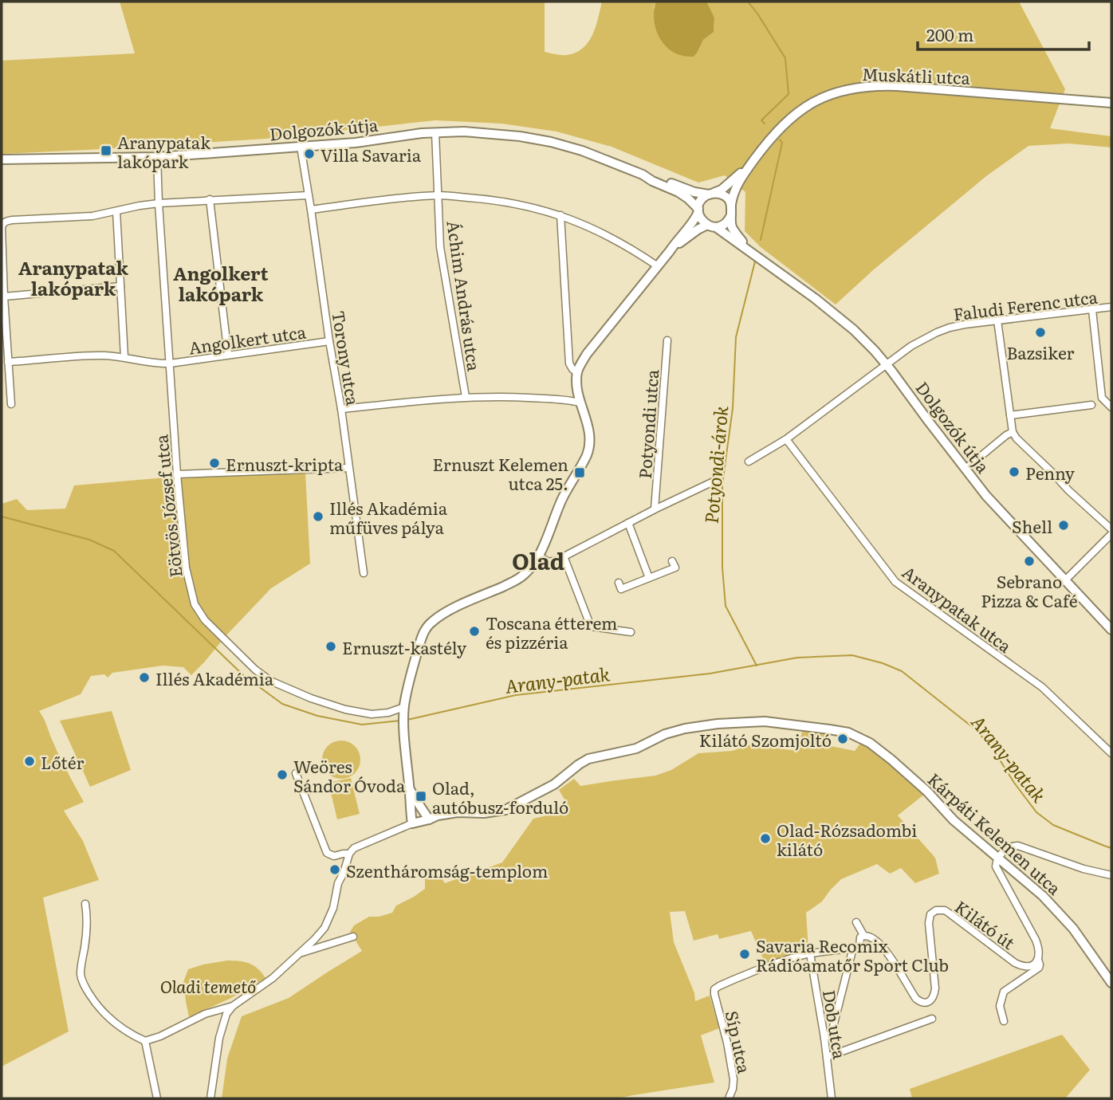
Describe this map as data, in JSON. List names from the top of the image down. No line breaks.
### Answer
{"streets":{"main road":["Muskátli utca","Dolgozók útja","Kárpáti Kelemen utca"],"street":["Áchim András utca","Faludi Ferenc utca","Angolkert utca","Torony utca","Potyondi utca","Eötvös József utca","Aranypatak utca","Kilátó út","Dob utca","Síp utca"]},"crossings":[["Muskátli utca","Dolgozók útja"],["Dolgozók útja","Áchim András utca"],["Dolgozók útja","Faludi Ferenc utca"],["Dolgozók útja","Torony utca"],["Dolgozók útja","Eötvös József utca"],["Faludi Ferenc utca","Aranypatak utca"],["Angolkert utca","Torony utca"],["Angolkert utca","Eötvös József utca"],["Kárpáti Kelemen utca","Kilátó út"],["Dob utca","Síp utca"]],"districts":["Aranypatak lakópark","Angolkert lakópark","Olad"],"water":["Potyondi-árok","Arany-patak"],"parks":["Oladi temető"],"places":{"transit":["Aranypatak lakópark","Ernuszt Kelemen utca 25.","Olad, autóbusz-forduló"],"other":["Villa Savaria","Bazsiker","Ernuszt-kripta","Penny","Illés Akadémia műfüves pálya","Shell","Sebrano Pizza & Café","Toscana étterem és pizzéria","Ernuszt-kastély","Illés Akadémia","Kilátó Szomjoltó","Lőtér","Weöres Sándor Óvoda","Olad-Rózsadombi kilátó","Szentháromság-templom","Savaria Recomix Rádióamatőr Sport Club"]},"scale_bar":"200 m"}
